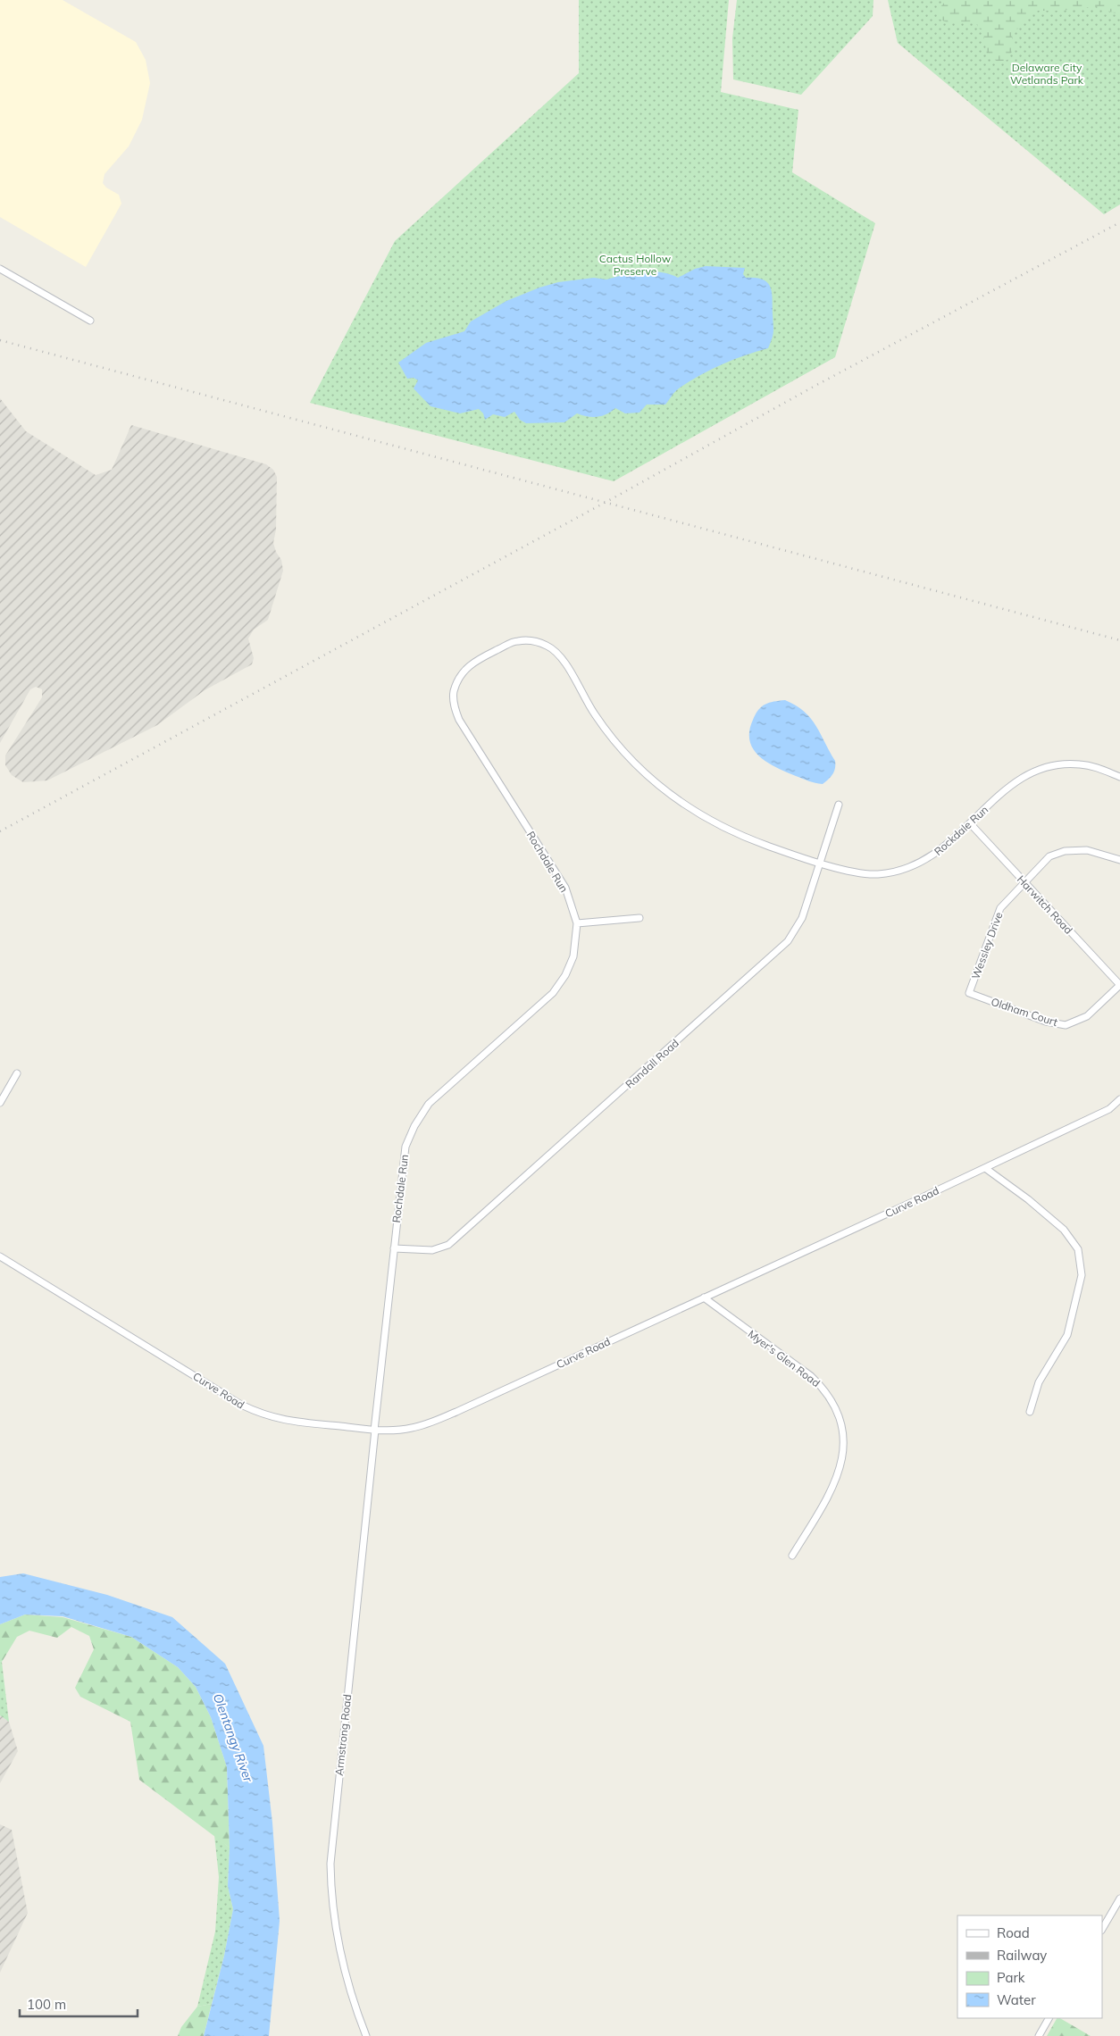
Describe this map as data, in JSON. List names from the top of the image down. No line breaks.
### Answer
{"streets":{"street":["Rockdale Run","Rochdale Run","Harwitch Road","Wessley Drive","Oldham Court","Randall Road","Curve Road","Myer's Glen Road","Armstrong Road"]},"crossings":[["Rockdale Run","Rochdale Run"],["Rockdale Run","Harwitch Road"],["Rockdale Run","Randall Road"],["Rochdale Run","Randall Road"],["Rochdale Run","Curve Road"],["Rochdale Run","Armstrong Road"],["Harwitch Road","Wessley Drive"],["Harwitch Road","Oldham Court"],["Wessley Drive","Oldham Court"],["Curve Road","Myer's Glen Road"],["Curve Road","Armstrong Road"]],"water":["Olentangy River"],"parks":["Delaware City Wetlands Park","Cactus Hollow Preserve"],"legend":["Road","Railway","Park","Water"],"scale_bar":"100 m"}
